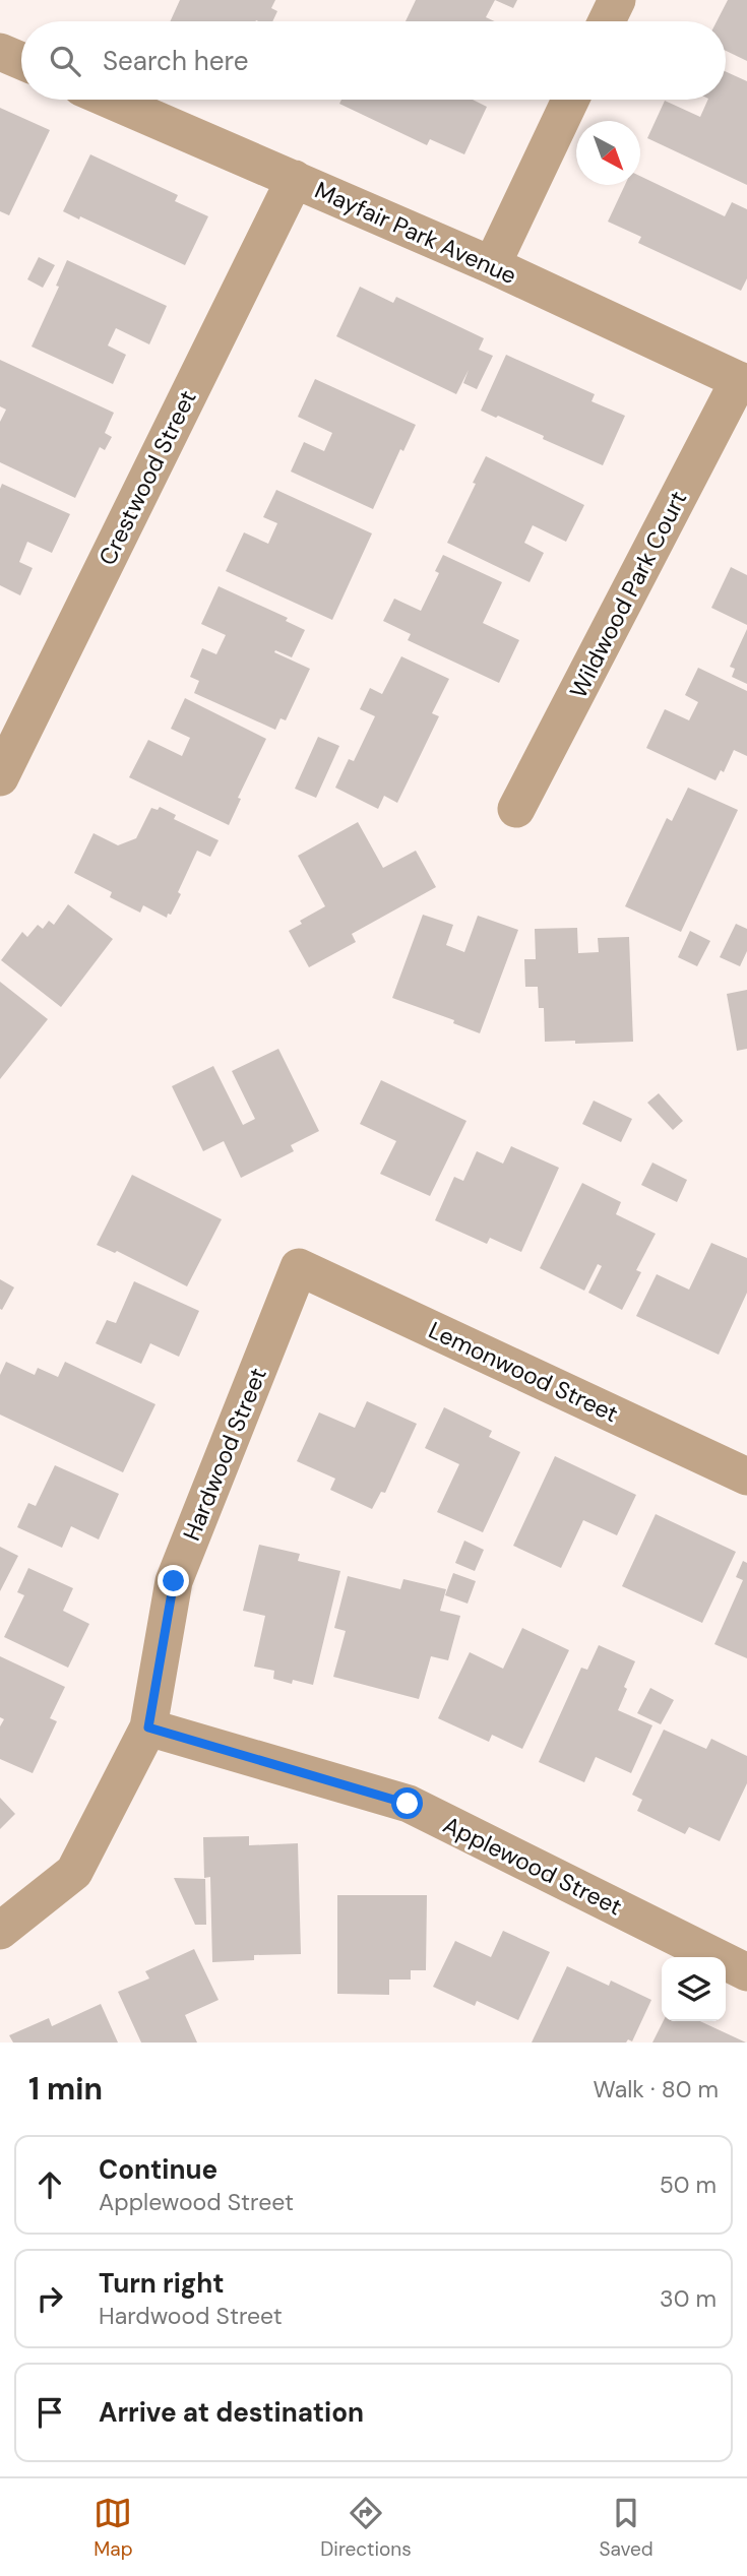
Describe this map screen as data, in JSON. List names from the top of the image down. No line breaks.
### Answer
{"streets":{"street":["Mayfair Park Avenue","Crestwood Street","Wildwood Park Court","Lemonwood Street","Hardwood Street","Applewood Street"]},"crossings":[["Mayfair Park Avenue","Crestwood Street"],["Mayfair Park Avenue","Wildwood Park Court"],["Lemonwood Street","Hardwood Street"],["Hardwood Street","Applewood Street"]],"north":"bottom right","page":{"search":"Search here","heading":["1 min","Walk · 80 m"],"list":[["Continue","Applewood Street","50 m"],["Turn right","Hardwood Street","30 m"],"Arrive at destination"],"nav":["Map","Directions","Saved"]}}
